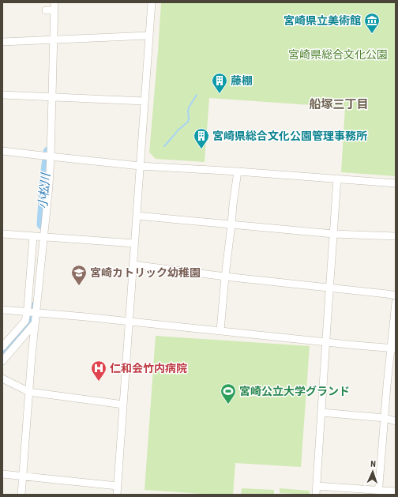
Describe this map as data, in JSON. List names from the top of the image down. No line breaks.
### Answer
{"districts":["船塚三丁目"],"water":["小松川"],"parks":["宮崎県総合文化公園"],"places":{"museum":["宮崎県立美術館"],"building":["藤棚","宮崎県総合文化公園管理事務所"],"school or university":["宮崎カトリック幼稚園"],"hospital":["仁和会竹内病院"],"sports":["宮崎公立大学グランド"]},"north":"top"}
